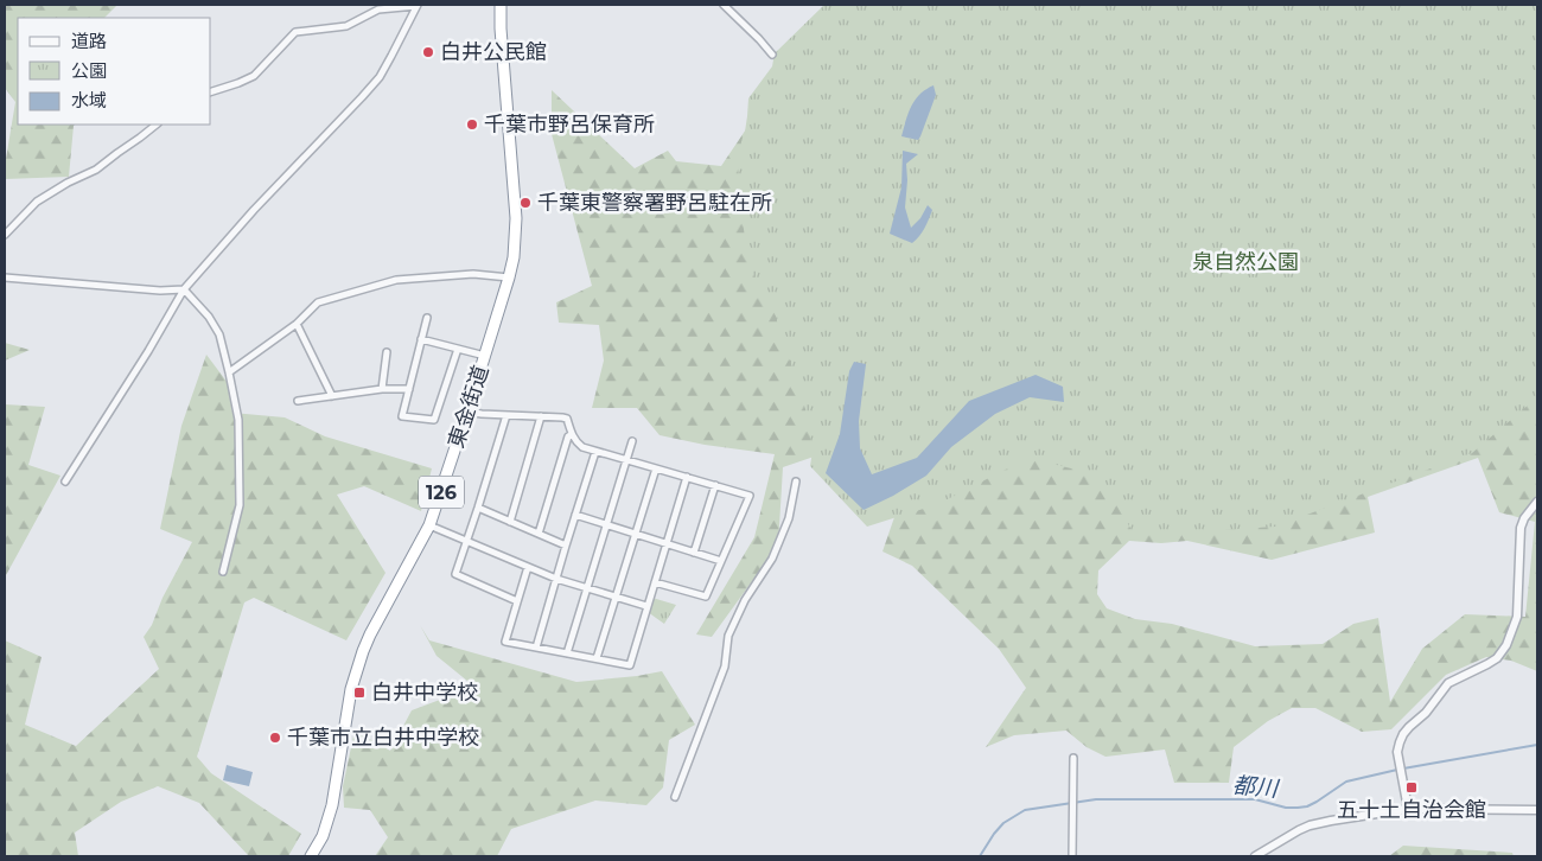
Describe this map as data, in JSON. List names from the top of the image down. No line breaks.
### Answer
{"streets":{"highway":["東金街道","126"]},"water":["都川"],"parks":["泉自然公園"],"places":{"other":["白井公民館","千葉市野呂保育所","千葉東警察署野呂駐在所","千葉市立白井中学校"],"transit":["白井中学校","五十土自治会館"]},"legend":["道路","公園","水域"]}
